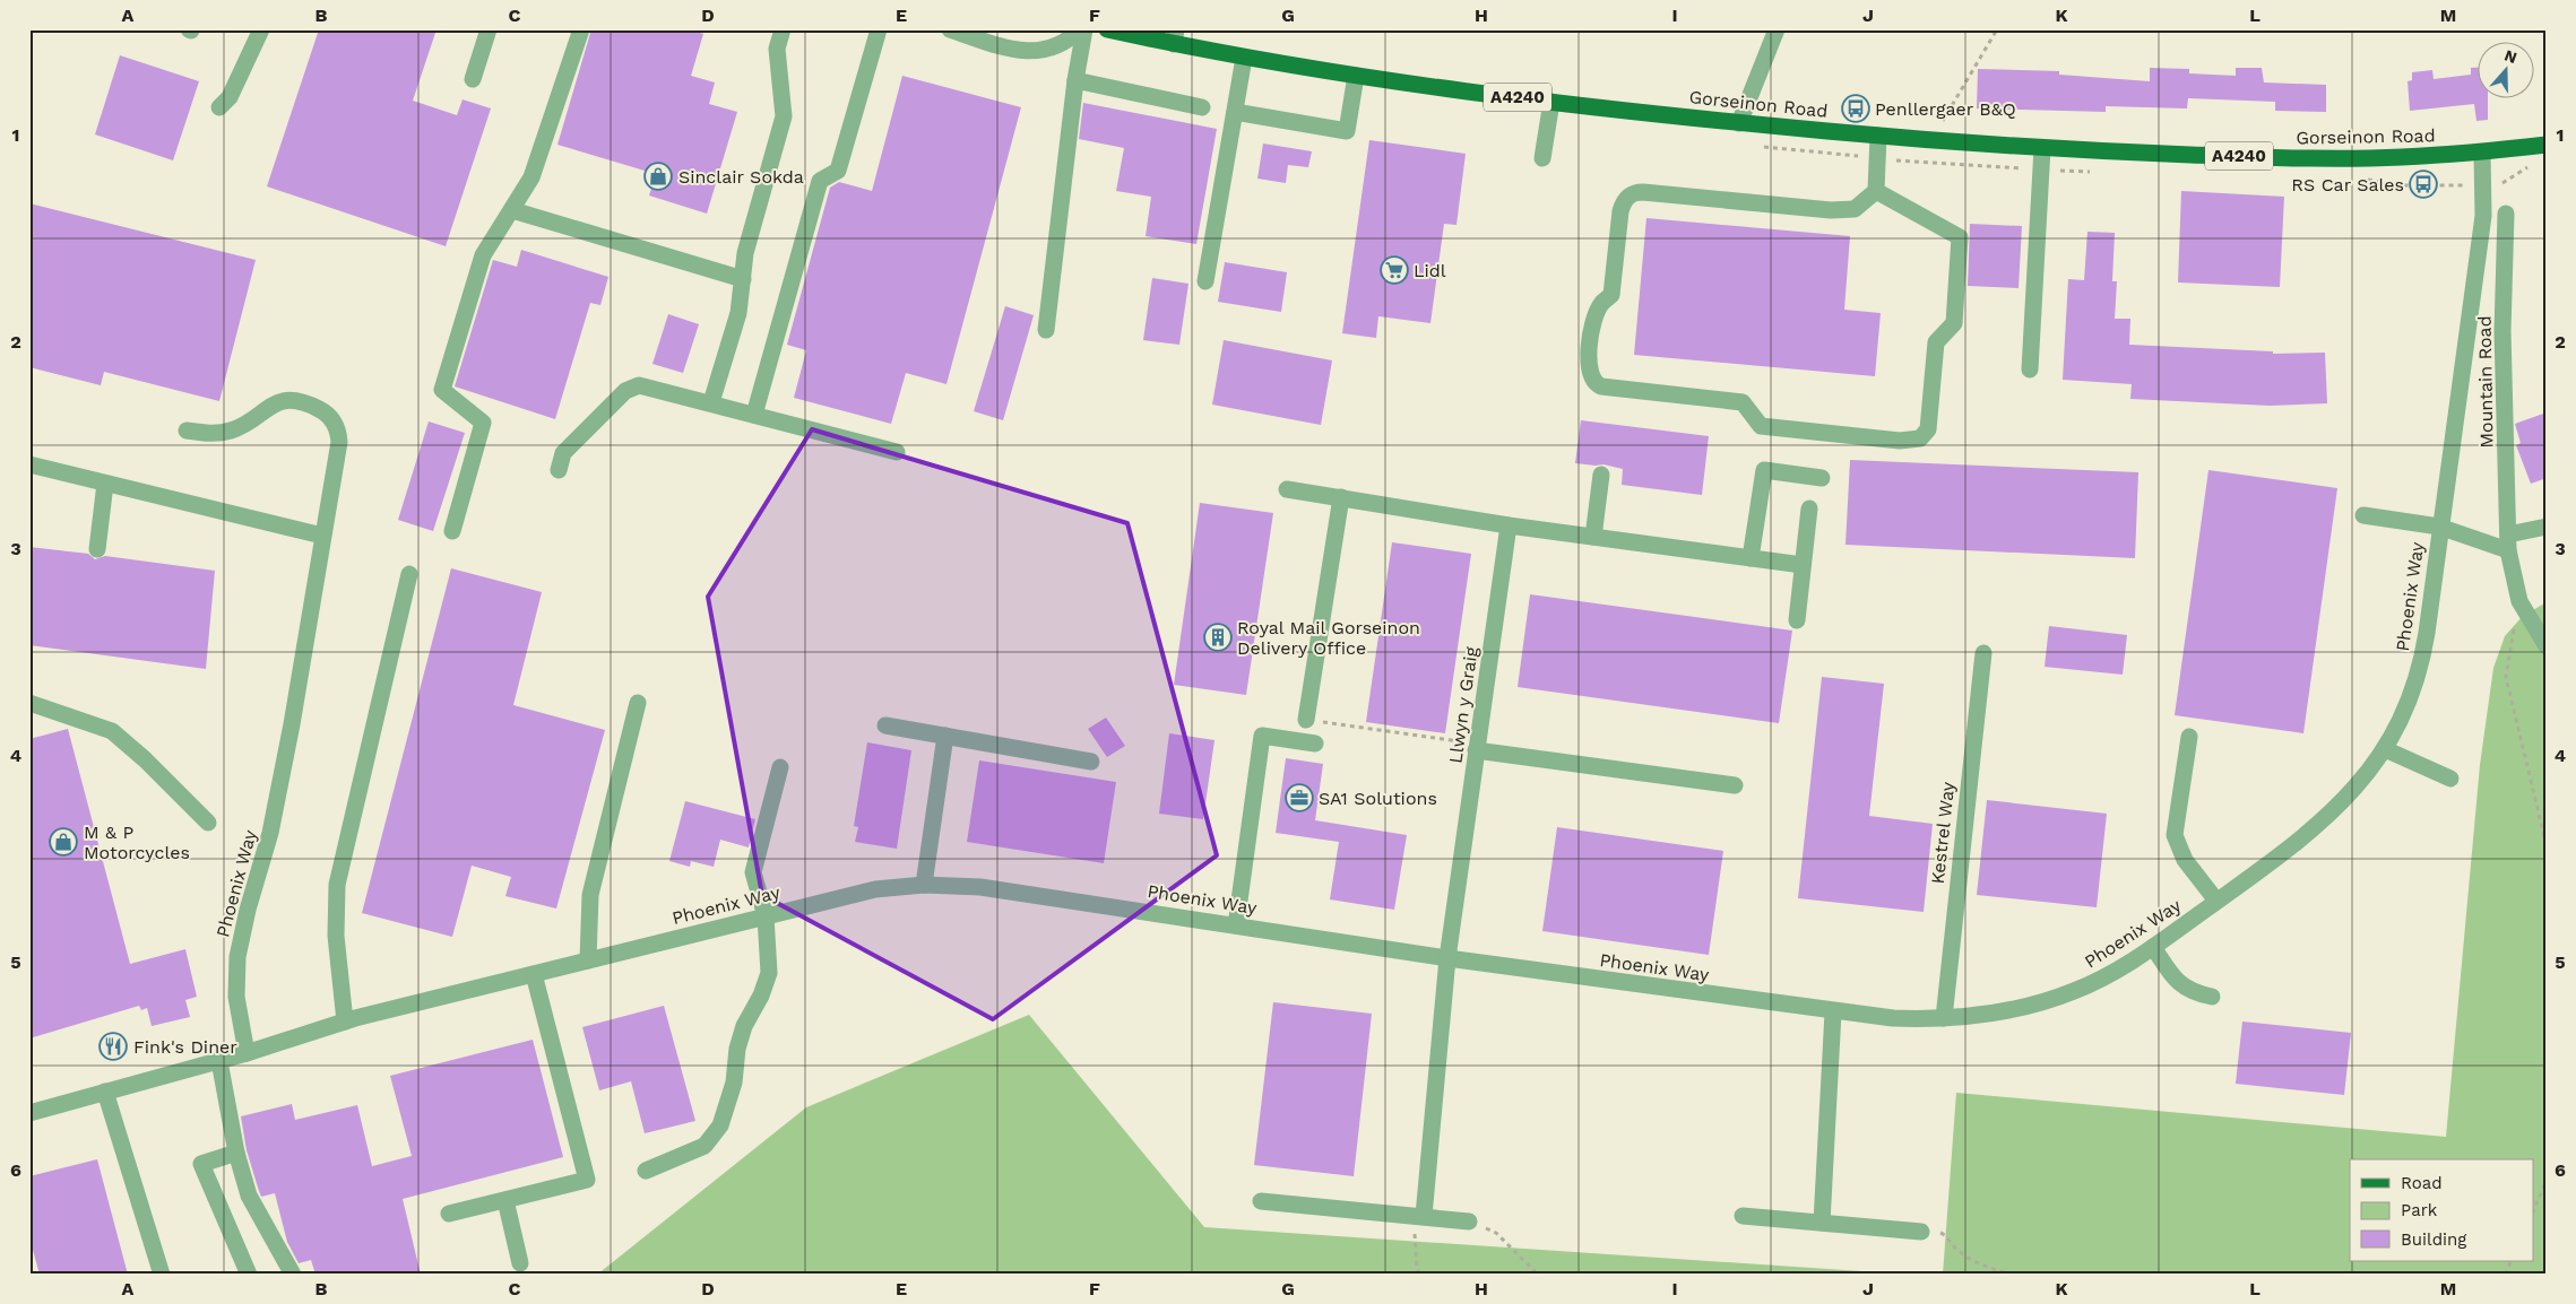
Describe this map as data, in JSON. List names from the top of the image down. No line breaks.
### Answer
{"streets":{"main road":["A4240","Gorseinon Road"],"street":["Mountain Road","Phoenix Way","Llwyn y Graig","Kestrel Way"]},"crossings":[["Gorseinon Road","Phoenix Way"],["Phoenix Way","Llwyn y Graig"],["Phoenix Way","Kestrel Way"]],"places":{"bus stop":["Penllergaer B&Q","RS Car Sales"],"shop":["Sinclair Sokda","M & P Motorcycles"],"supermarket":["Lidl"],"building":["Royal Mail Gorseinon Delivery Office"],"office":["SA1 Solutions"],"restaurant":["Fink's Diner"]},"legend":["Road","Park","Building"],"north":"top","grid":{"columns":["A","B","C","D","E","F","G","H","I","J","K","L","M"],"rows":["1","2","3","4","5","6"]}}
